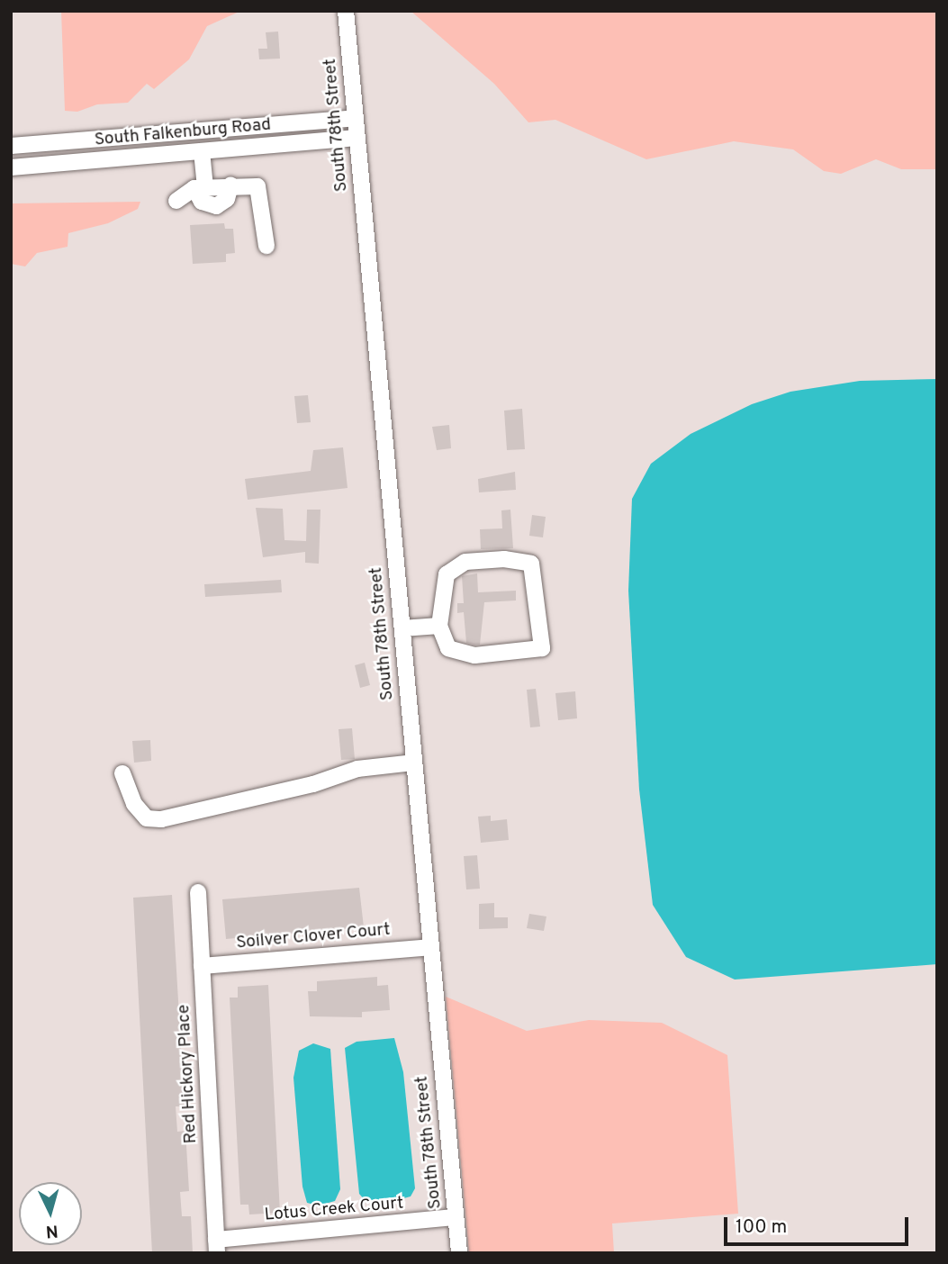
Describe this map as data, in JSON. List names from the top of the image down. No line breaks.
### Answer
{"streets":{"street":["South 78th Street","South Falkenburg Road","Soilver Clover Court","Red Hickory Place","Lotus Creek Court"]},"crossings":[["South 78th Street","South Falkenburg Road"],["South 78th Street","Soilver Clover Court"],["South 78th Street","Lotus Creek Court"],["Soilver Clover Court","Red Hickory Place"],["Red Hickory Place","Lotus Creek Court"]],"scale_bar":"100 m","north":"bottom"}
